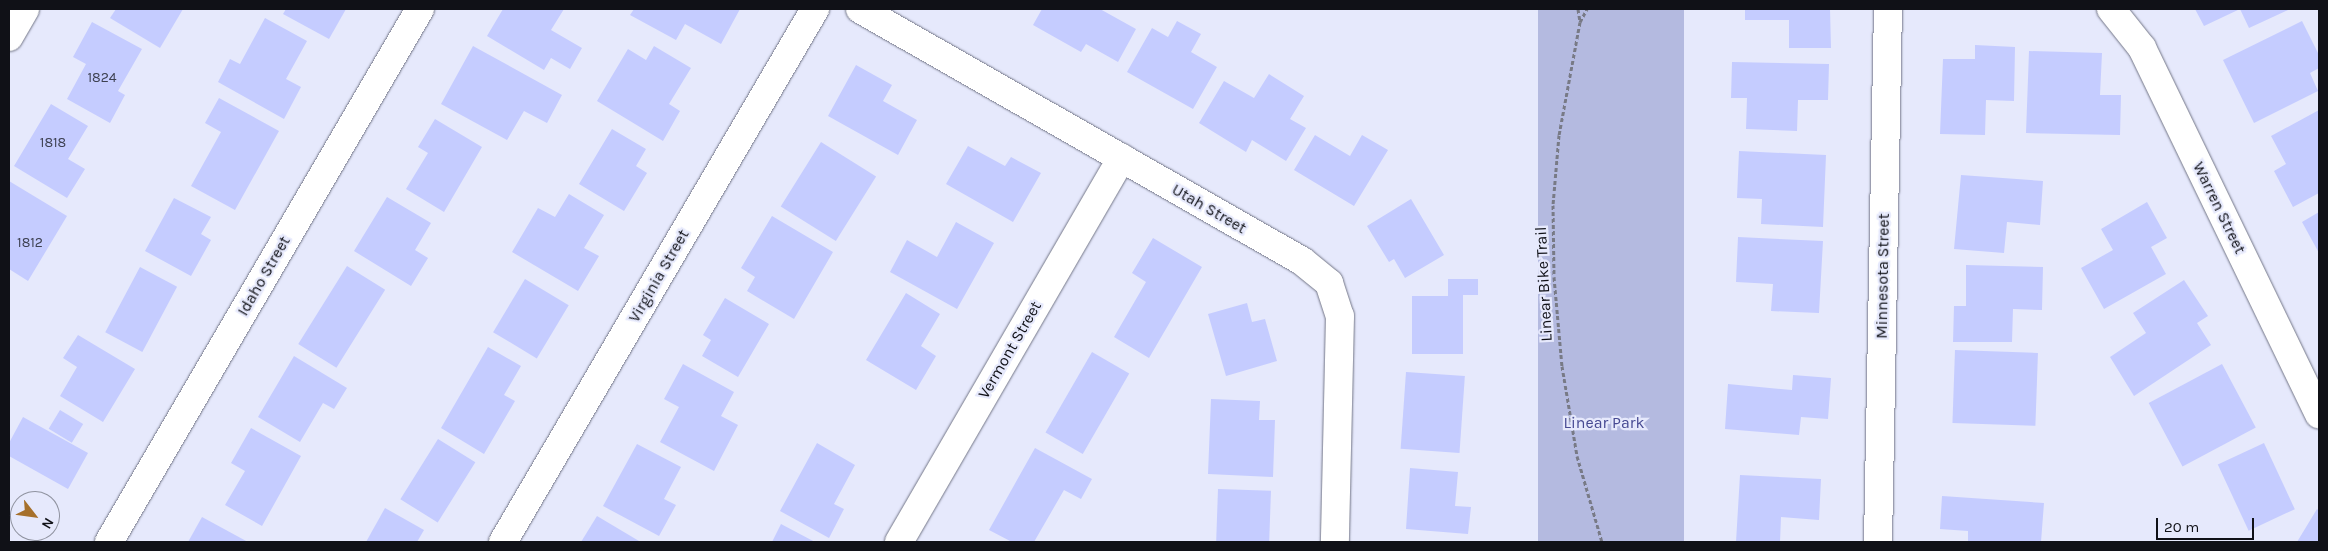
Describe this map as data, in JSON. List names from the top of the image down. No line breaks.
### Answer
{"streets":{"street":["Warren Street","Utah Street","Idaho Street","Virginia Street","Minnesota Street","Vermont Street"],"path":["Linear Bike Trail"]},"crossings":[["Utah Street","Vermont Street"]],"parks":["Linear Park"],"house_numbers":["1824","1818","1812"],"scale_bar":"20 m","north":"bottom right"}
